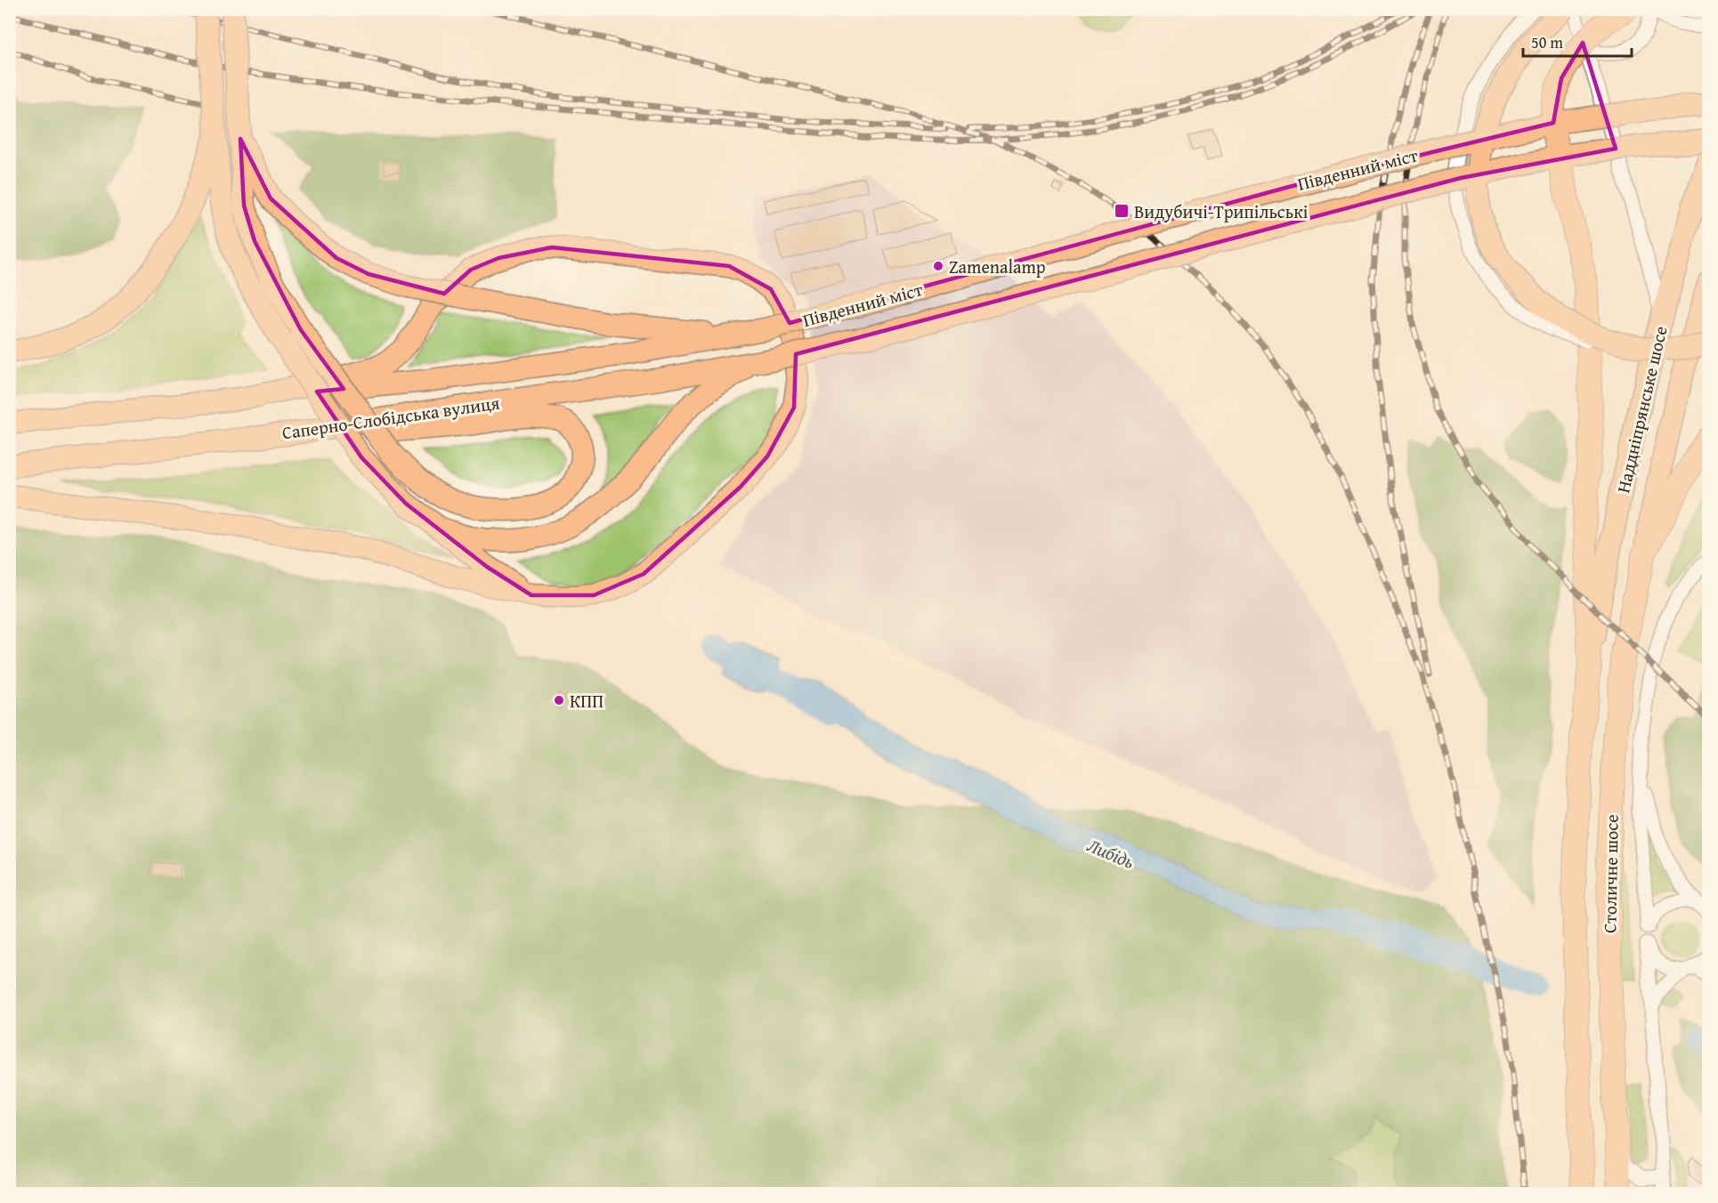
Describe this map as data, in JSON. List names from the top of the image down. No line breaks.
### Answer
{"streets":{"highway":["Столичне шосе"],"main road":["Південний міст","Наддніпрянське шосе","Саперно-Слобідська вулиця"]},"crossings":[["Південний міст","Саперно-Слобідська вулиця"],["Наддніпрянське шосе","Столичне шосе"]],"water":["Либідь"],"places":{"transit":["Видубичі-Трипільські"],"other":["Zamenalamp","КПП"]},"scale_bar":"50 m"}
